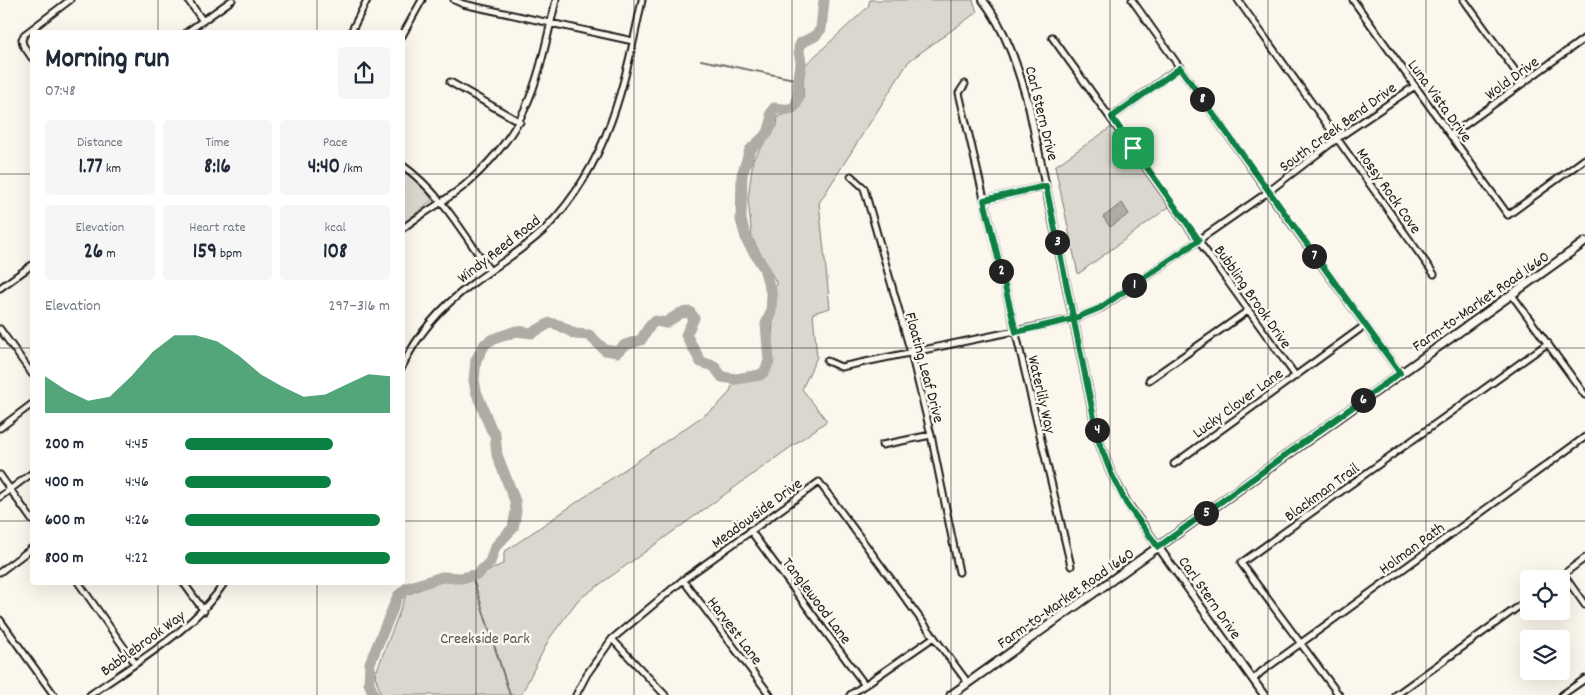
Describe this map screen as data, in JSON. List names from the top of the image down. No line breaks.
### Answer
{"streets":{"main road":["Farm-to-Market Road 1660"],"street":["Wold Drive","Luna Vista Drive","Carl Stern Drive","South Creek Bend Drive","Mossy Rock Cove","Windy Reed Road","Bubbling Brook Drive","Floating Leaf Drive","Waterlily Way","Lucky Clover Lane","Blackman Trail","Meadowside Drive","Holman Path","Tanglewood Lane","Harvest Lane","Babblebrook Way"]},"crossings":[["Wold Drive","Luna Vista Drive"],["Luna Vista Drive","South Creek Bend Drive"],["Carl Stern Drive","South Creek Bend Drive"],["Carl Stern Drive","Farm-to-Market Road 1660"],["Carl Stern Drive","Holman Path"],["South Creek Bend Drive","Mossy Rock Cove"],["South Creek Bend Drive","Bubbling Brook Drive"],["South Creek Bend Drive","Floating Leaf Drive"],["South Creek Bend Drive","Waterlily Way"],["Bubbling Brook Drive","Lucky Clover Lane"],["Farm-to-Market Road 1660","Meadowside Drive"],["Blackman Trail","Holman Path"],["Meadowside Drive","Tanglewood Lane"],["Meadowside Drive","Harvest Lane"]],"parks":["Creekside Park"],"page":{"heading":["Morning run","07:48"],"pins":["8","3","7","2","1","6","4","5"],"stats":[["Distance","1.77 km"],["Time","8:16"],["Pace","4:40 /km"],["Elevation","26 m"],["Heart rate","159 bpm"],["kcal","108"]],"chart":["Elevation","297–316 m"],"list":[{"name":"200 m","note":"4:45"},{"name":"400 m","note":"4:46"},{"name":"600 m","note":"4:26"},{"name":"800 m","note":"4:22"}]}}
